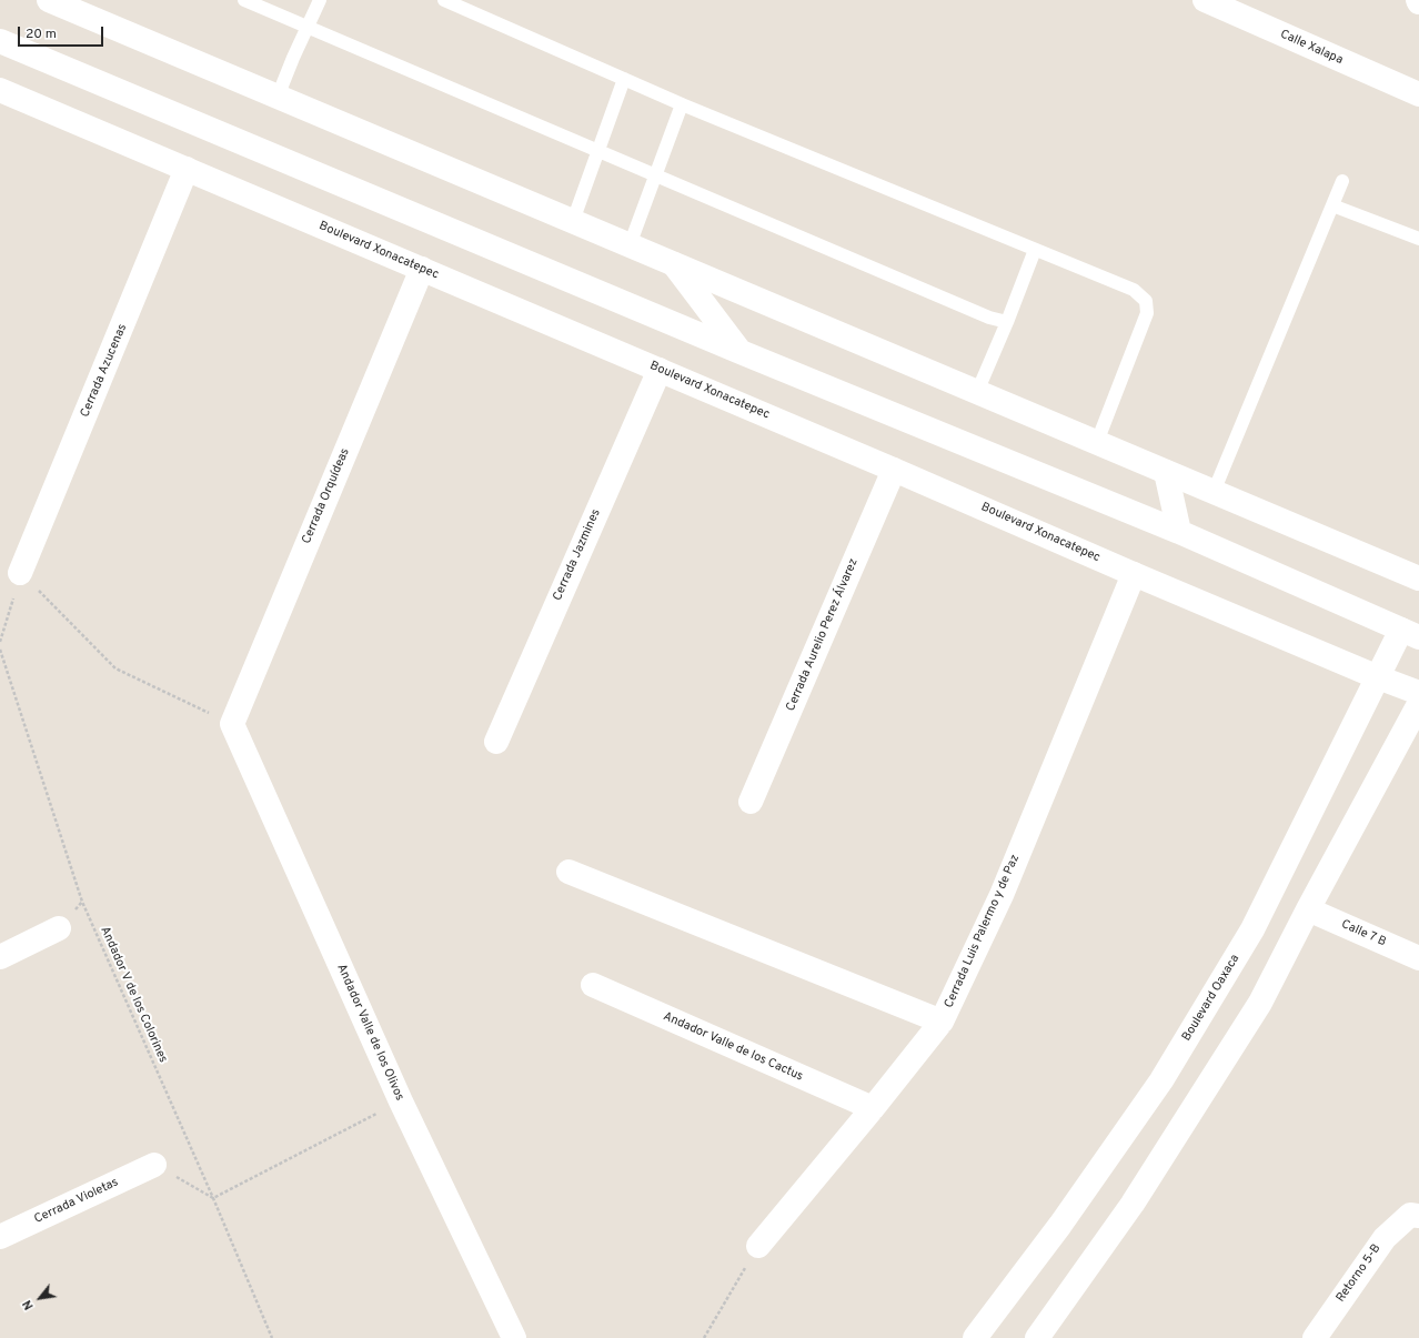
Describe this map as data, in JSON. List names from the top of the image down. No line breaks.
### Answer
{"streets":{"street":["Calle Xalapa","Boulevard Xonacatepec","Cerrada Azucenas","Cerrada Orquídeas","Cerrada Jazmines","Cerrada Aurelio Perez Álvarez","Cerrada Luis Palermo y de Paz","Calle 7 B","Boulevard Oaxaca","Andador Valle de los Olivos","Andador Valle de los Cactus","Cerrada Violetas","Retorno 5-B"],"path":["Andador V de los Colorines"]},"crossings":[["Boulevard Xonacatepec","Cerrada Azucenas"],["Boulevard Xonacatepec","Cerrada Orquídeas"],["Boulevard Xonacatepec","Cerrada Jazmines"],["Boulevard Xonacatepec","Cerrada Aurelio Perez Álvarez"],["Boulevard Xonacatepec","Cerrada Luis Palermo y de Paz"],["Boulevard Xonacatepec","Boulevard Oaxaca"],["Cerrada Orquídeas","Andador Valle de los Olivos"],["Cerrada Luis Palermo y de Paz","Andador Valle de los Cactus"]],"scale_bar":"20 m","north":"bottom left"}
